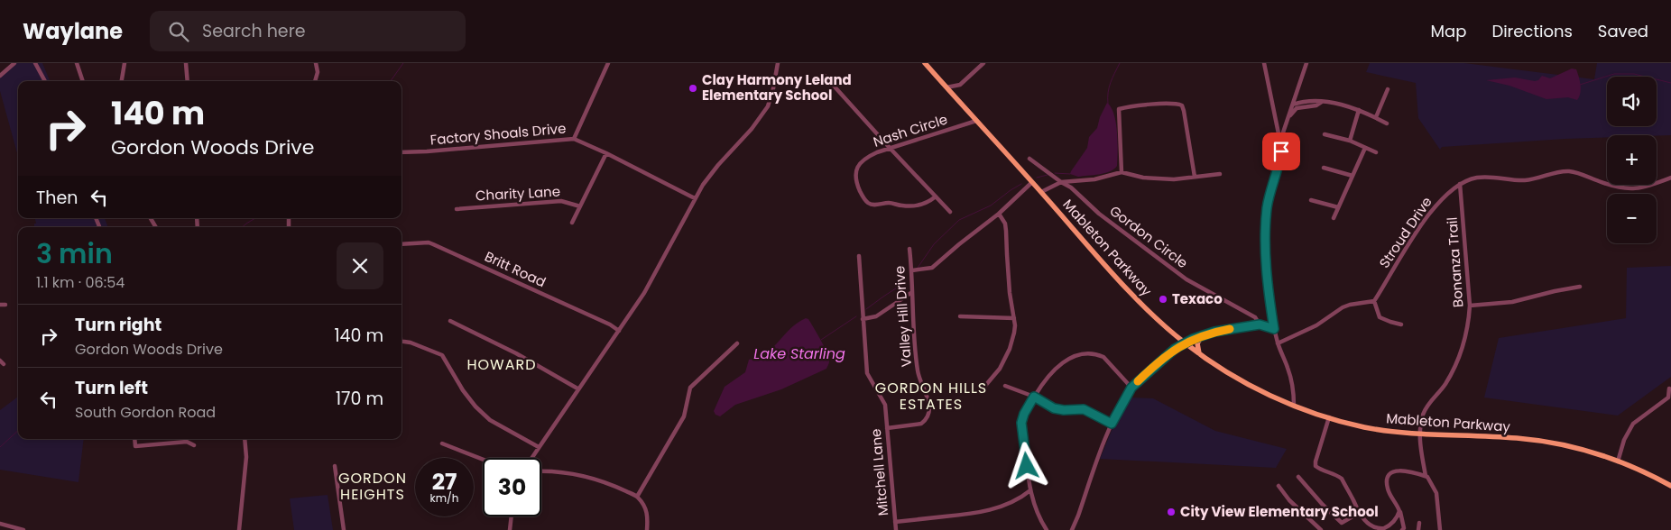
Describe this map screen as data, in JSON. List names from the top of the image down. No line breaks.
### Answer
{"streets":{"main road":["Mableton Parkway"],"street":["Nash Circle","Factory Shoals Drive","Charity Lane","Stroud Drive","Gordon Circle","Bonanza Trail","Britt Road","Valley Hill Drive","Mitchell Lane"]},"crossings":[["Nash Circle","Mableton Parkway"],["Stroud Drive","Bonanza Trail"],["Mableton Parkway","Bonanza Trail"],["Valley Hill Drive","Mitchell Lane"]],"districts":["HOWARD","GORDON HILLS ESTATES","GORDON HEIGHTS"],"water":["Lake Starling"],"places":["Clay Harmony Leland Elementary School","Texaco","City View Elementary School"],"page":{"header":"Waylane","search":"Search here","nav":["Map","Directions","Saved"],"map_buttons":["+","−"],"turn":["140 m","Gordon Woods Drive"],"then":"Then","heading":["3 min","1.1 km · 06:54"],"list":[{"name":"Turn right","note":"Gordon Woods Drive","value":"140 m"},{"name":"Turn left","note":"South Gordon Road","value":"170 m"}],"speed":"27 km/h","limit":"30"}}
